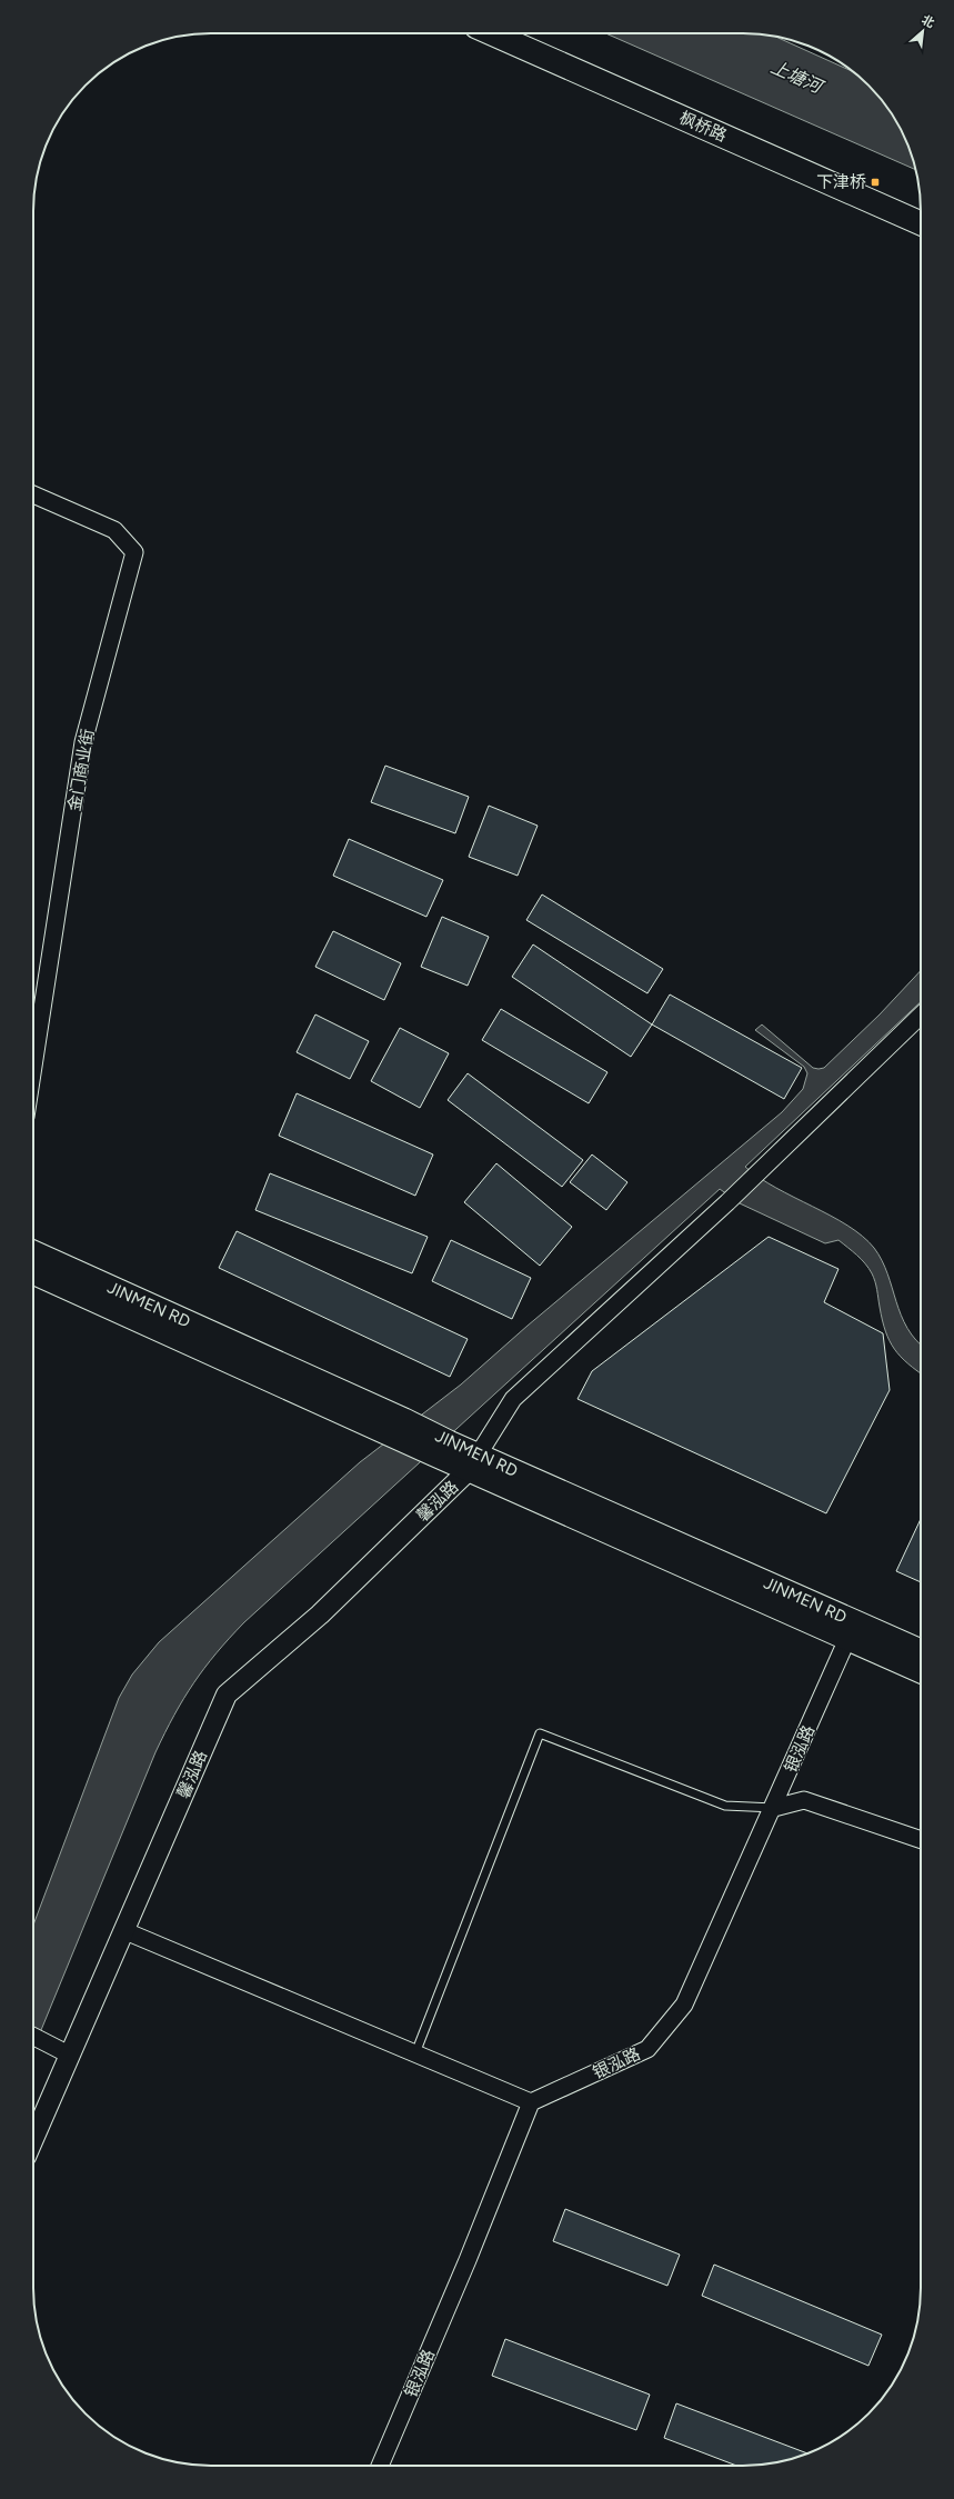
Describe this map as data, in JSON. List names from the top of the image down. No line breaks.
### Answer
{"streets":{"main road":["枫桥路","JINMEN RD"],"street":["金门商业街","馨泓路","银泓路"]},"crossings":[["JINMEN RD","馨泓路"],["JINMEN RD","银泓路"]],"water":["上塘河"],"places":{"transit":["下津桥"]},"north":"top right"}
